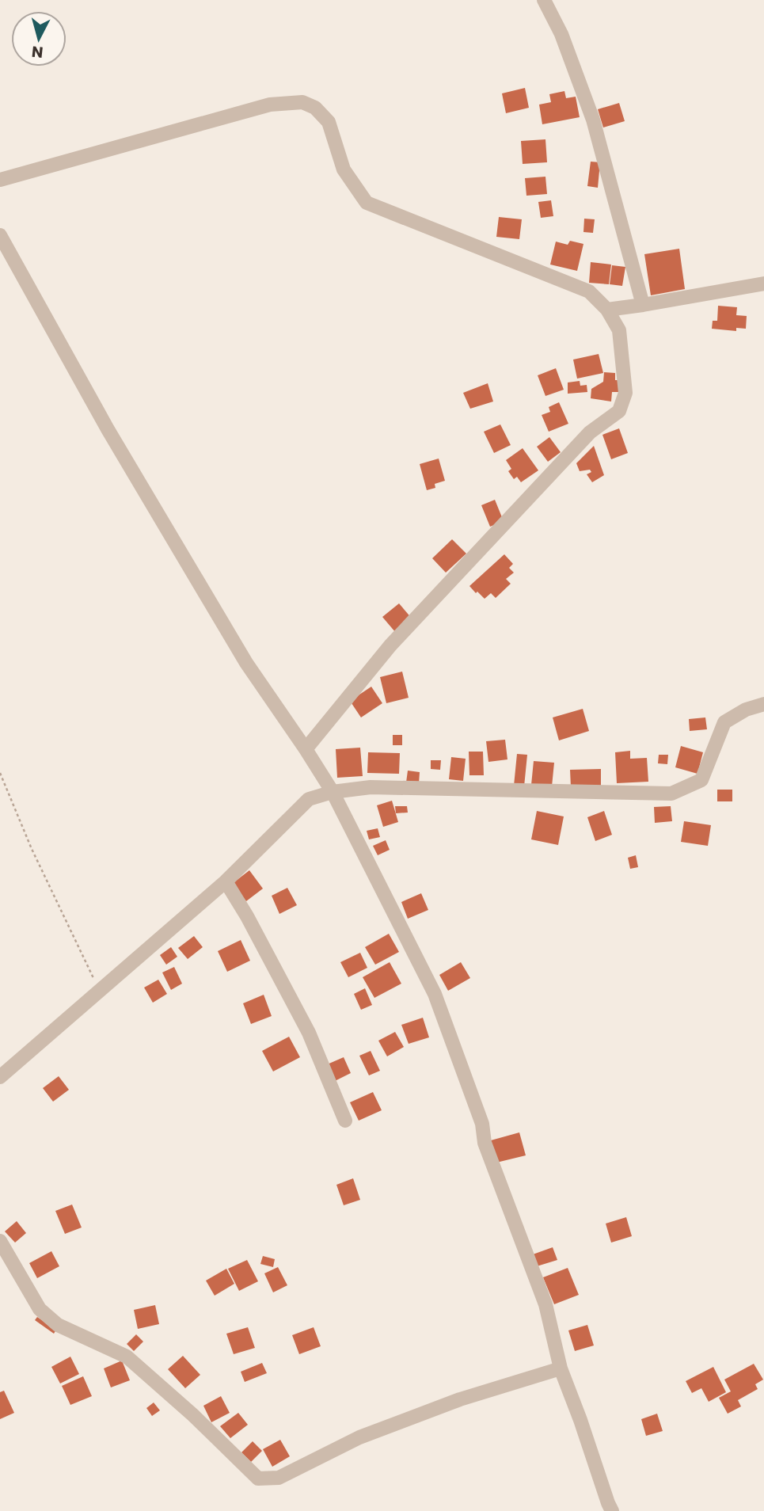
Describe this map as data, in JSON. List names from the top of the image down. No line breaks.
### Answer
{"north":"bottom"}
